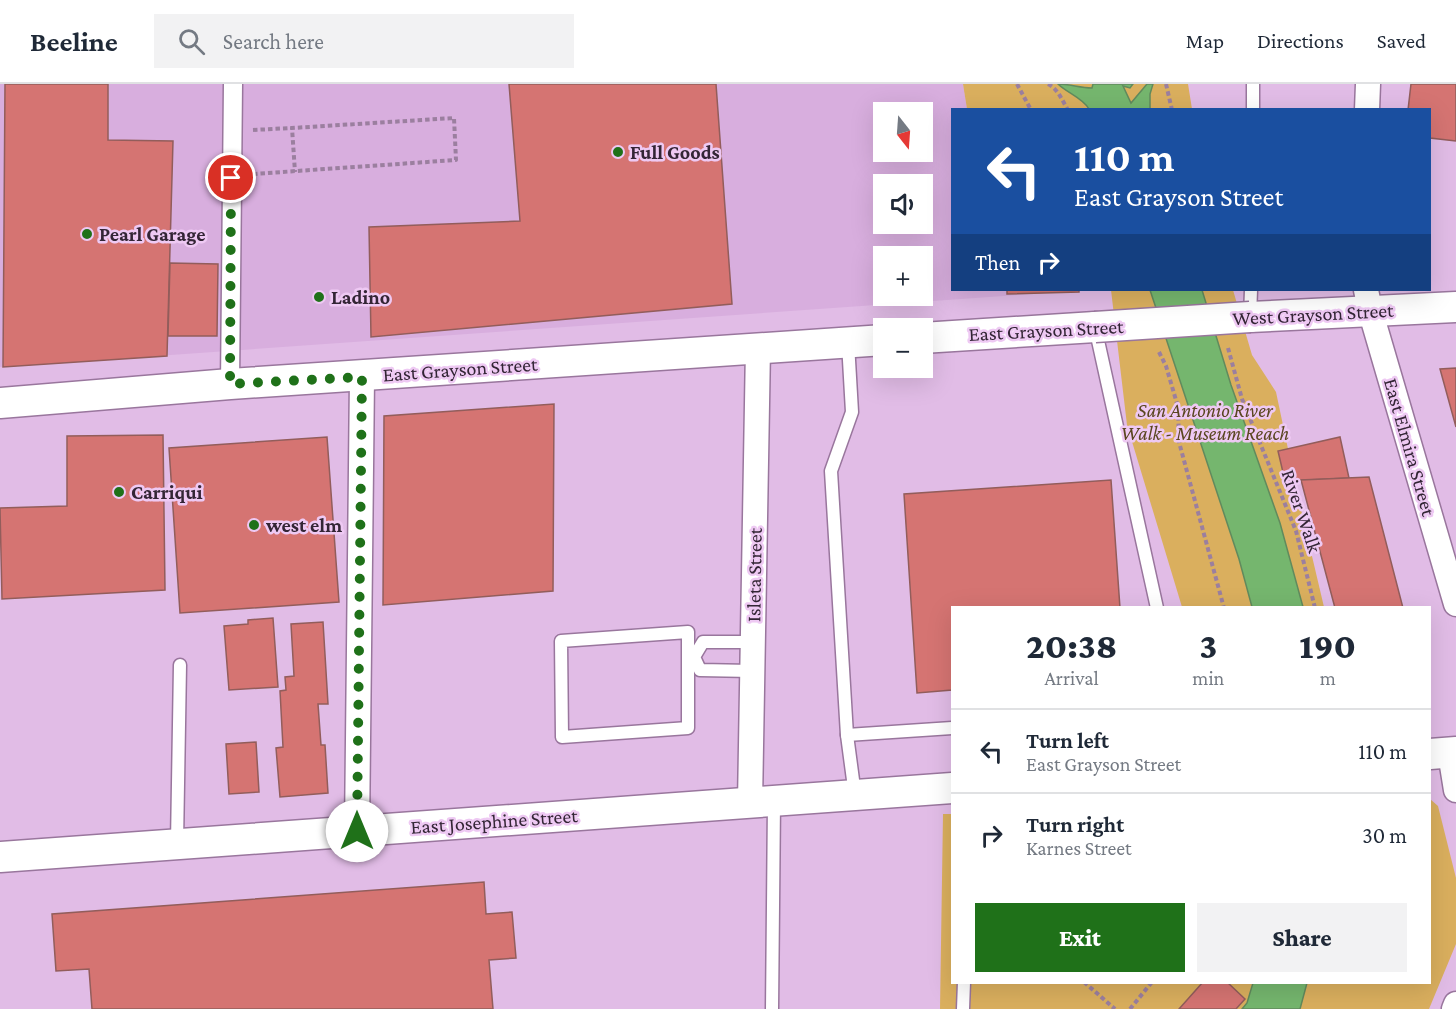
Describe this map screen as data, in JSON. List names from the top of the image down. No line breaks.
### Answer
{"streets":{"street":["West Grayson Street","East Grayson Street","East Elmira Street","Isleta Street","East Josephine Street"],"path":["River Walk"]},"crossings":[["West Grayson Street","East Grayson Street"],["West Grayson Street","East Elmira Street"],["East Grayson Street","Isleta Street"],["Isleta Street","East Josephine Street"]],"parks":["San Antonio River Walk - Museum Reach"],"places":["Full Goods","Pearl Garage","Ladino","Carriqui","west elm"],"north":"bottom","page":{"header":"Beeline","search":"Search here","nav":["Map","Directions","Saved"],"map_buttons":["+","−"],"turn":["110 m","East Grayson Street"],"then":"Then","eta":["20:38","Arrival","3","min","190","m"],"list":[{"name":"Turn left","note":"East Grayson Street","value":"110 m"},{"name":"Turn right","note":"Karnes Street","value":"30 m"}],"buttons":["Exit","Share"]}}
